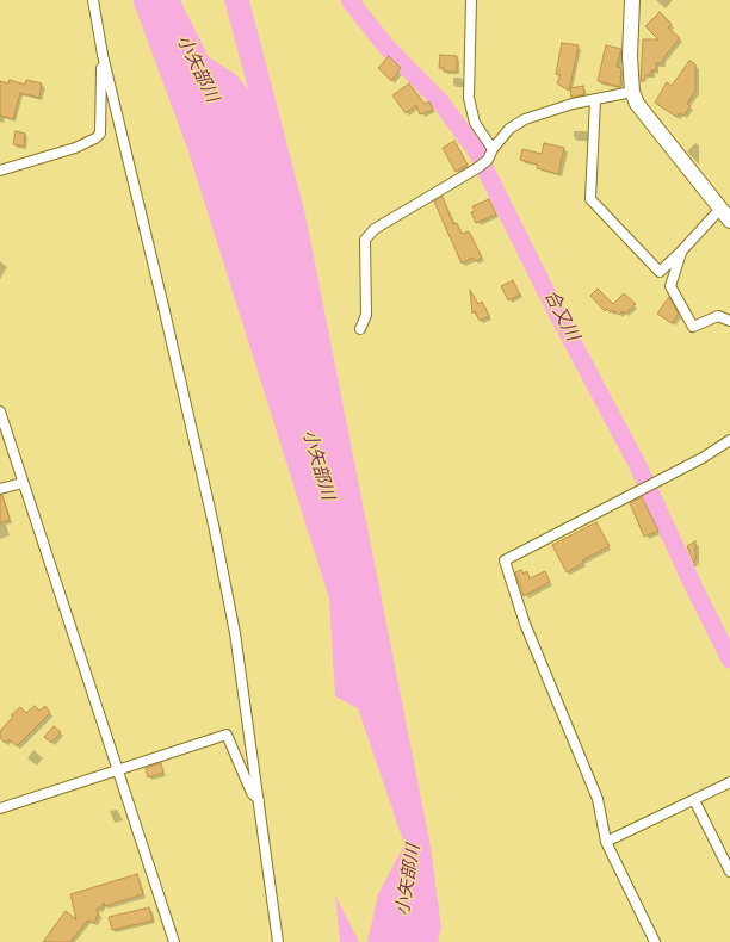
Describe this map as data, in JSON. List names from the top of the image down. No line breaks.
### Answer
{"water":["小矢部川","合又川"]}
